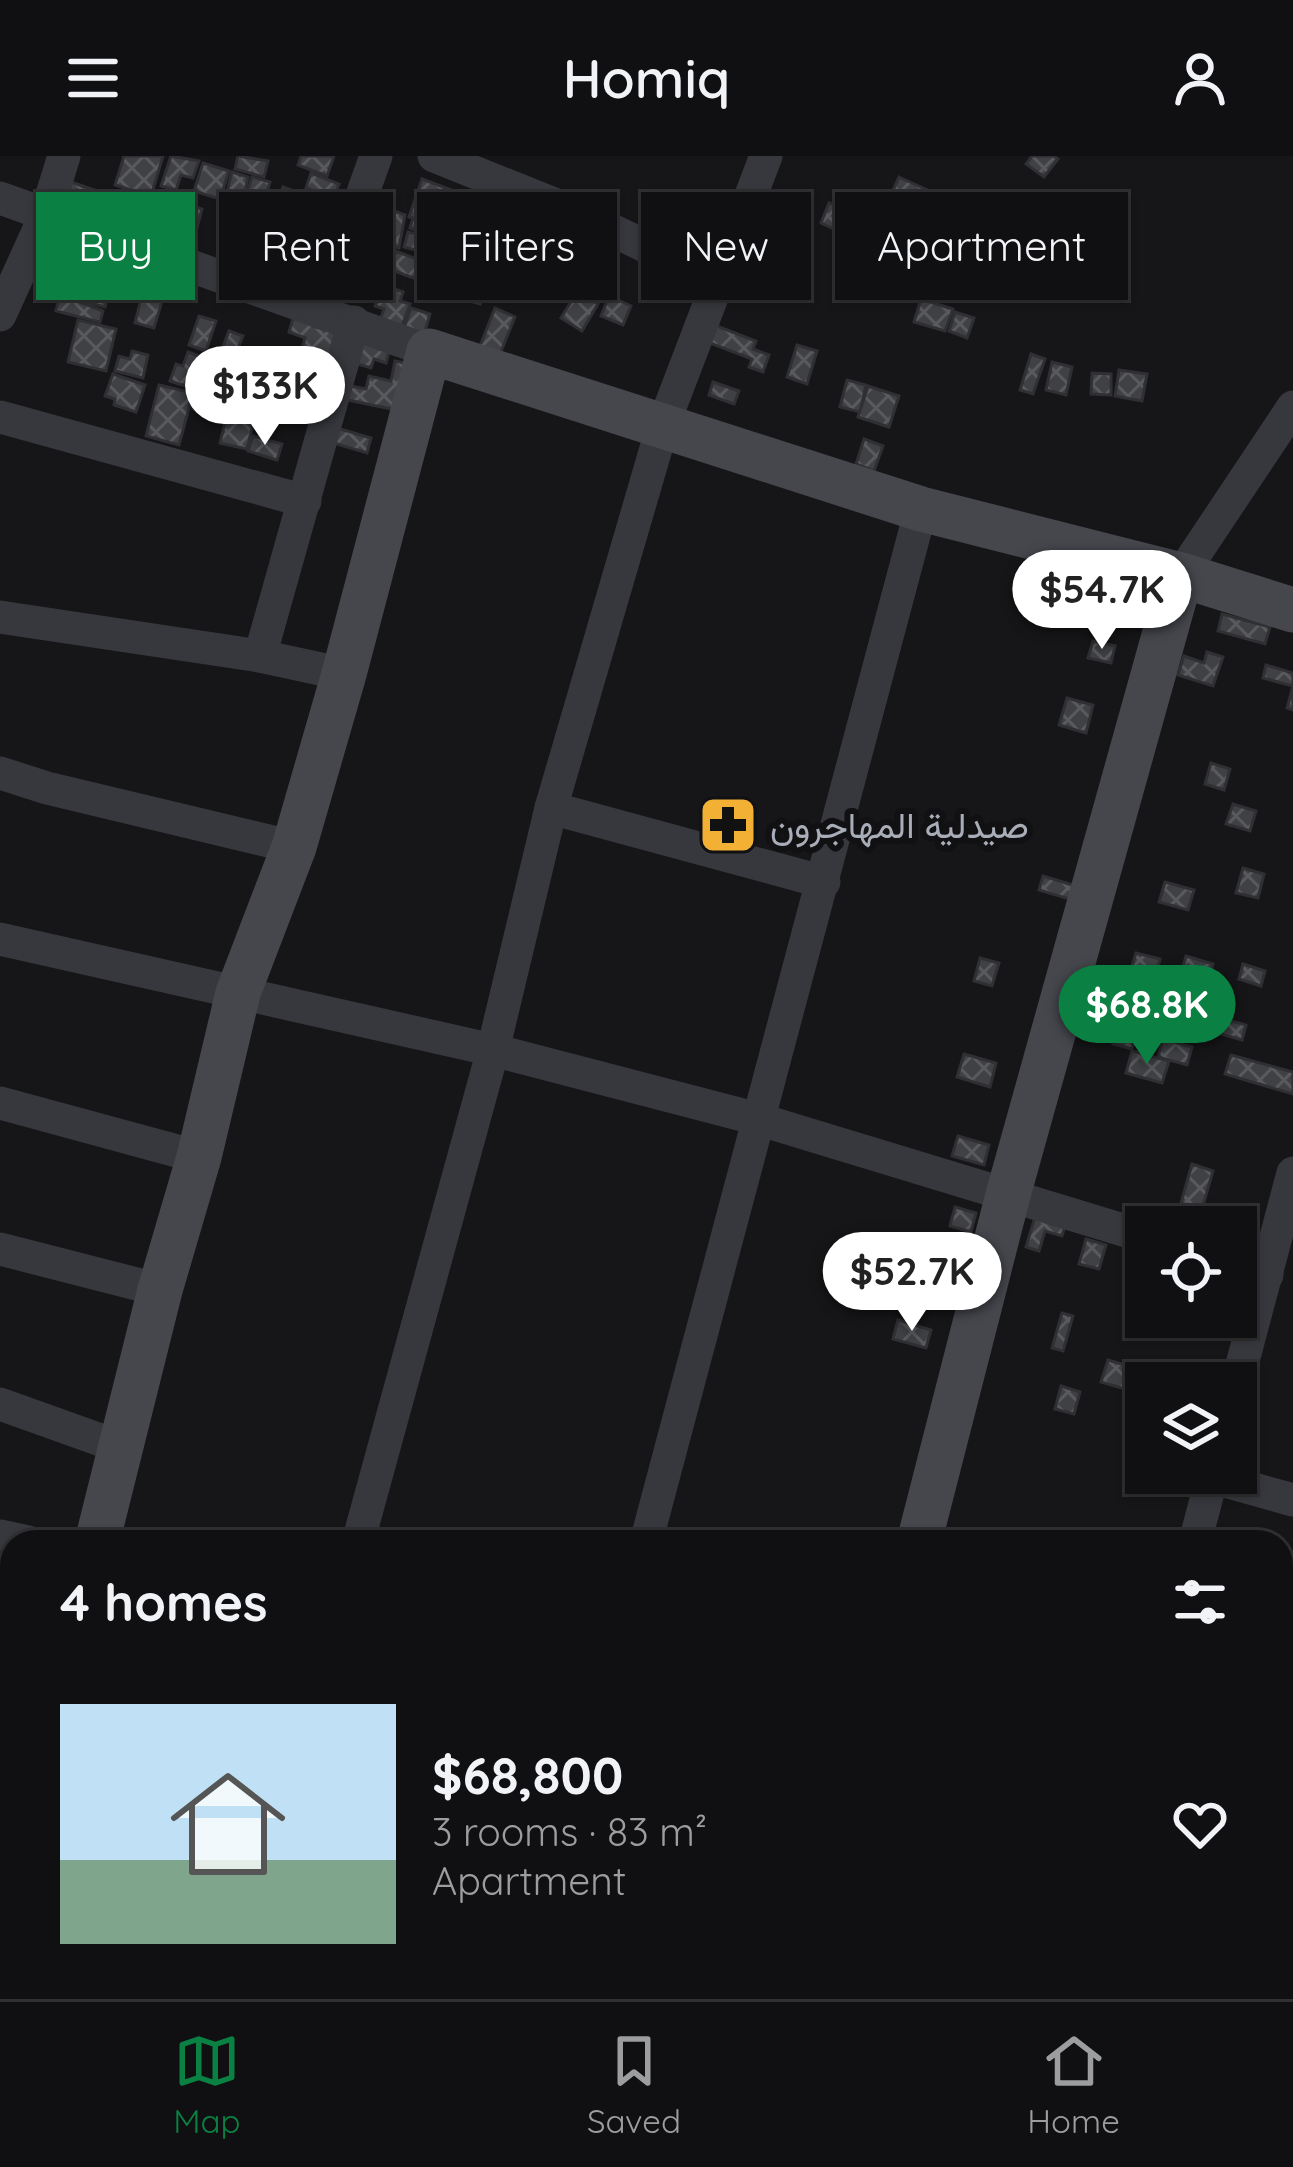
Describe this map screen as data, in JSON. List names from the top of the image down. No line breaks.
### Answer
{"places":{"pharmacy":["صيدلية المهاجرون"]},"page":{"header":"Homiq","chip":["Buy","Rent","Filters","New","Apartment"],"price":["$133K","$54.7K","$68.8K","$52.7K"],"heading":"4 homes","list":[{"name":"$68,800","note":"3 rooms · 83 m² · Apartment"}],"tabs":["Map","Saved","Home"]}}
